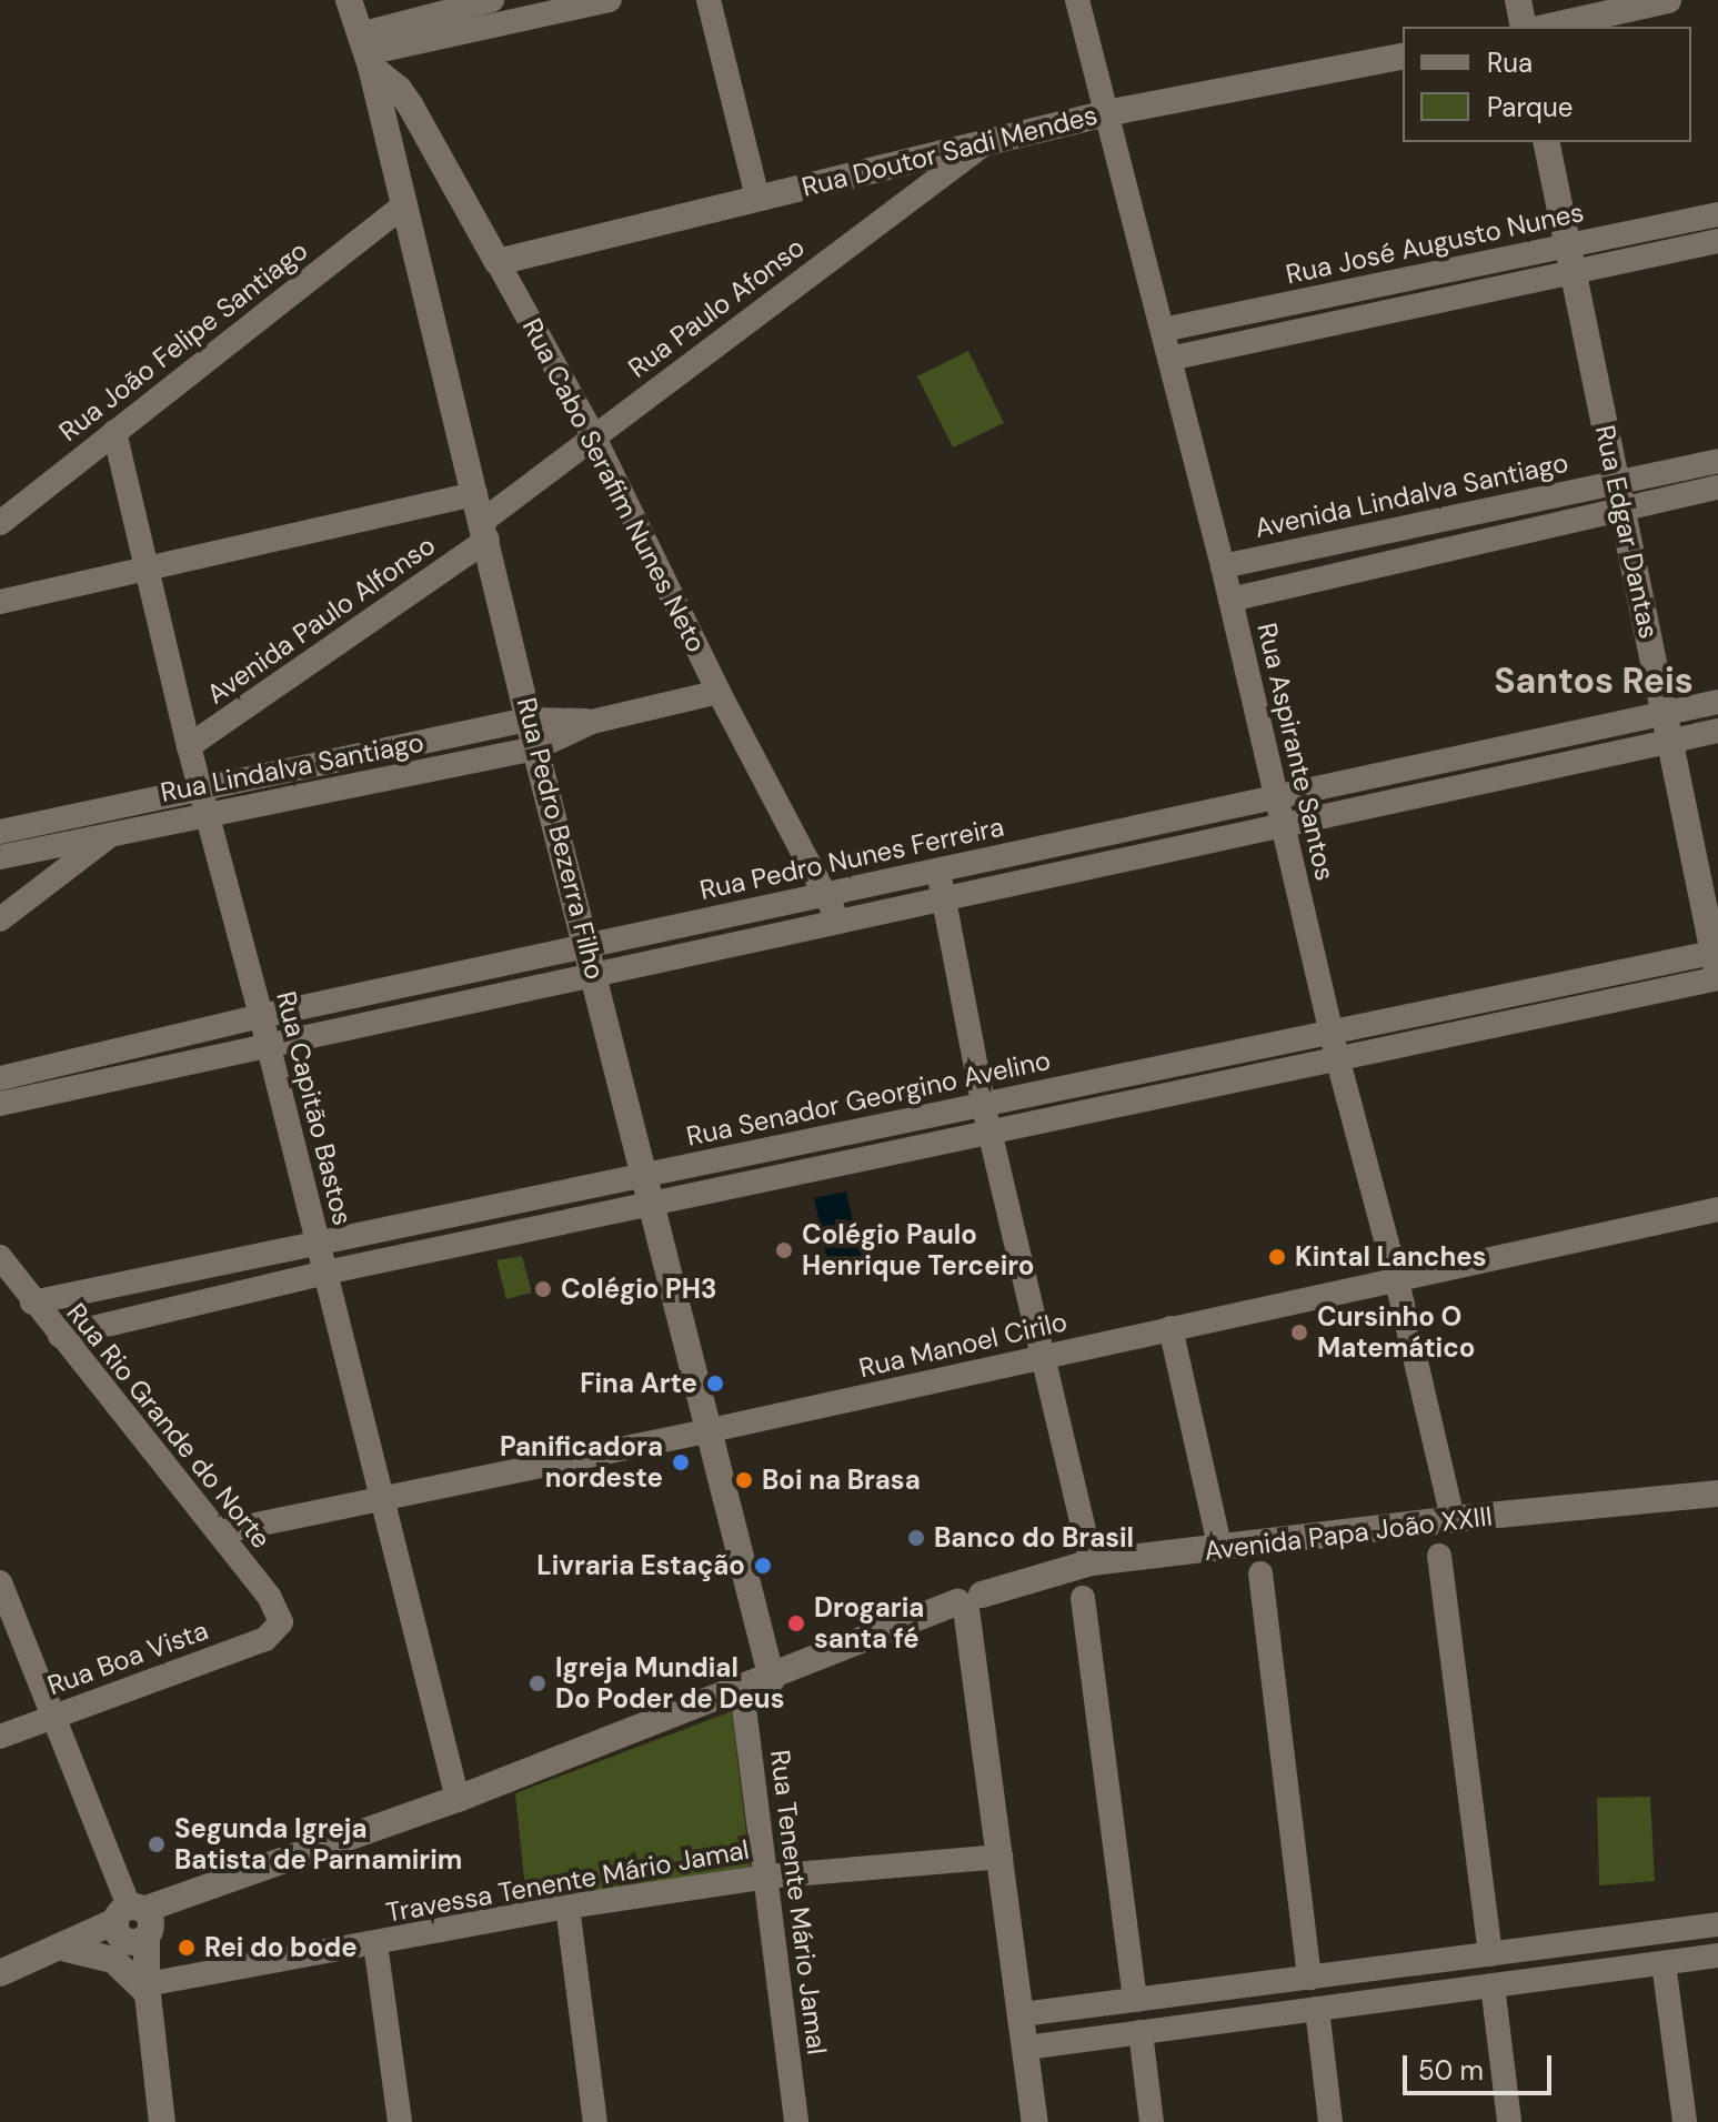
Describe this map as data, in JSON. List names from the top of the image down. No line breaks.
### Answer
{"streets":{"main road":["Rua Doutor Sadi Mendes","Rua Cabo Serafim Nunes Neto","Rua Edgar Dantas","Rua Pedro Bezerra Filho","Avenida Papa João XXIII"],"street":["Rua José Augusto Nunes","Rua Paulo Afonso","Rua João Felipe Santiago","Avenida Lindalva Santiago","Avenida Paulo Alfonso","Rua Aspirante Santos","Rua Lindalva Santiago","Rua Pedro Nunes Ferreira","Rua Senador Georgino Avelino","Rua Capitão Bastos","Rua Manoel Cirilo","Rua Rio Grande do Norte","Rua Boa Vista","Travessa Tenente Mário Jamal","Rua Tenente Mário Jamal"]},"crossings":[["Rua Doutor Sadi Mendes","Rua Paulo Afonso"],["Rua Doutor Sadi Mendes","Rua Cabo Serafim Nunes Neto"],["Rua Doutor Sadi Mendes","Rua Aspirante Santos"],["Rua José Augusto Nunes","Rua Edgar Dantas"],["Rua José Augusto Nunes","Rua Aspirante Santos"],["Rua Paulo Afonso","Rua Cabo Serafim Nunes Neto"],["Rua Paulo Afonso","Avenida Paulo Alfonso"],["Rua Paulo Afonso","Rua Pedro Bezerra Filho"],["Rua Paulo Afonso","Rua Capitão Bastos"],["Rua João Felipe Santiago","Rua Pedro Bezerra Filho"],["Rua João Felipe Santiago","Rua Capitão Bastos"],["Rua Cabo Serafim Nunes Neto","Rua Lindalva Santiago"],["Rua Cabo Serafim Nunes Neto","Rua Pedro Bezerra Filho"],["Rua Cabo Serafim Nunes Neto","Rua Pedro Nunes Ferreira"],["Avenida Lindalva Santiago","Rua Edgar Dantas"],["Avenida Lindalva Santiago","Rua Aspirante Santos"],["Rua Edgar Dantas","Rua Pedro Nunes Ferreira"],["Rua Edgar Dantas","Rua Senador Georgino Avelino"],["Avenida Paulo Alfonso","Rua Pedro Bezerra Filho"],["Avenida Paulo Alfonso","Rua Capitão Bastos"],["Rua Aspirante Santos","Rua Pedro Nunes Ferreira"],["Rua Aspirante Santos","Rua Senador Georgino Avelino"],["Rua Aspirante Santos","Rua Manoel Cirilo"],["Rua Aspirante Santos","Avenida Papa João XXIII"],["Rua Lindalva Santiago","Rua Pedro Bezerra Filho"],["Rua Lindalva Santiago","Rua Capitão Bastos"],["Rua Pedro Bezerra Filho","Rua Pedro Nunes Ferreira"],["Rua Pedro Bezerra Filho","Rua Senador Georgino Avelino"],["Rua Pedro Bezerra Filho","Rua Manoel Cirilo"],["Rua Pedro Bezerra Filho","Avenida Papa João XXIII"],["Rua Pedro Nunes Ferreira","Rua Capitão Bastos"],["Rua Senador Georgino Avelino","Rua Capitão Bastos"],["Rua Senador Georgino Avelino","Rua Rio Grande do Norte"],["Rua Capitão Bastos","Rua Manoel Cirilo"],["Rua Capitão Bastos","Avenida Papa João XXIII"],["Rua Manoel Cirilo","Rua Rio Grande do Norte"],["Rua Rio Grande do Norte","Rua Boa Vista"],["Avenida Papa João XXIII","Rua Tenente Mário Jamal"],["Travessa Tenente Mário Jamal","Rua Tenente Mário Jamal"]],"districts":["Santos Reis"],"places":["Colégio Paulo Henrique Terceiro","Kintal Lanches","Colégio PH3","Cursinho O Matemático","Fina Arte","Panificadora nordeste","Boi na Brasa","Banco do Brasil","Livraria Estação","Drogaria santa fé","Igreja Mundial Do Poder de Deus","Segunda Igreja Batista de Parnamirim","Rei do bode"],"legend":["Rua","Parque"],"scale_bar":"50 m"}
